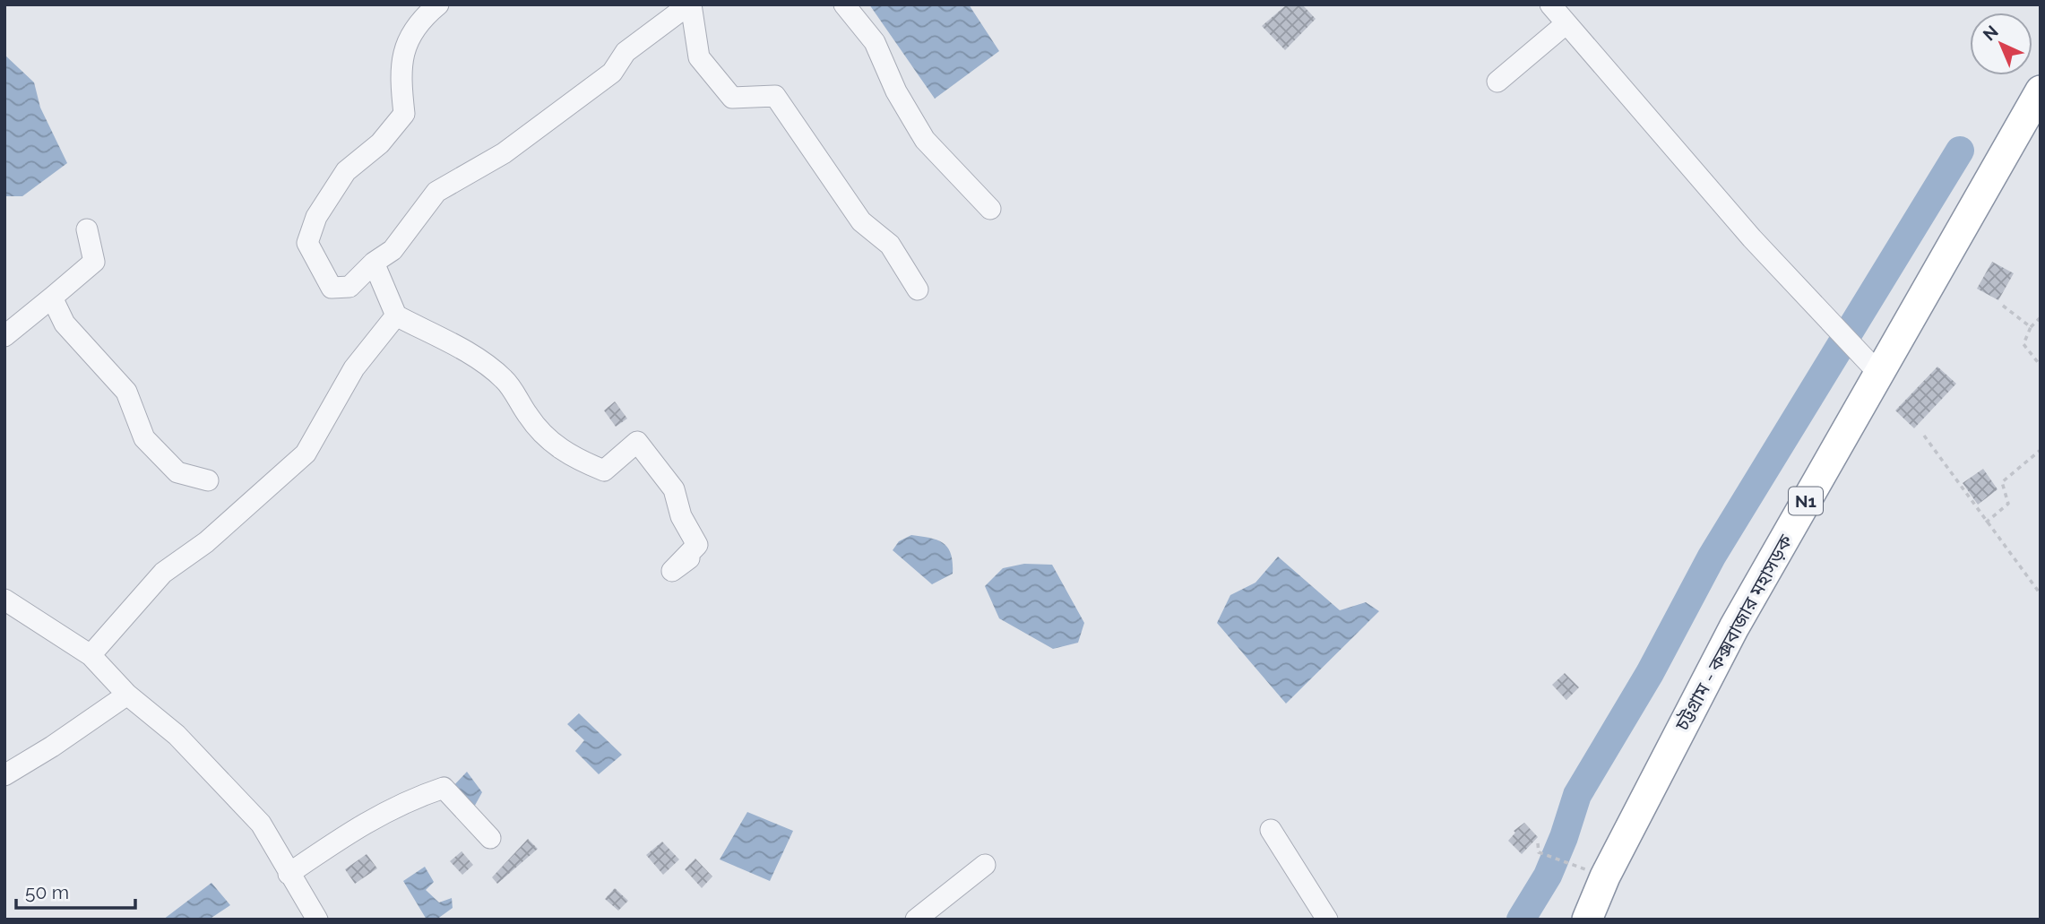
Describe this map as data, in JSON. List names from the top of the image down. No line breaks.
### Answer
{"streets":{"highway":["N1","চট্টগ্রাম - কক্সবাজার মহাসড়ক"]},"scale_bar":"50 m","north":"top left"}
